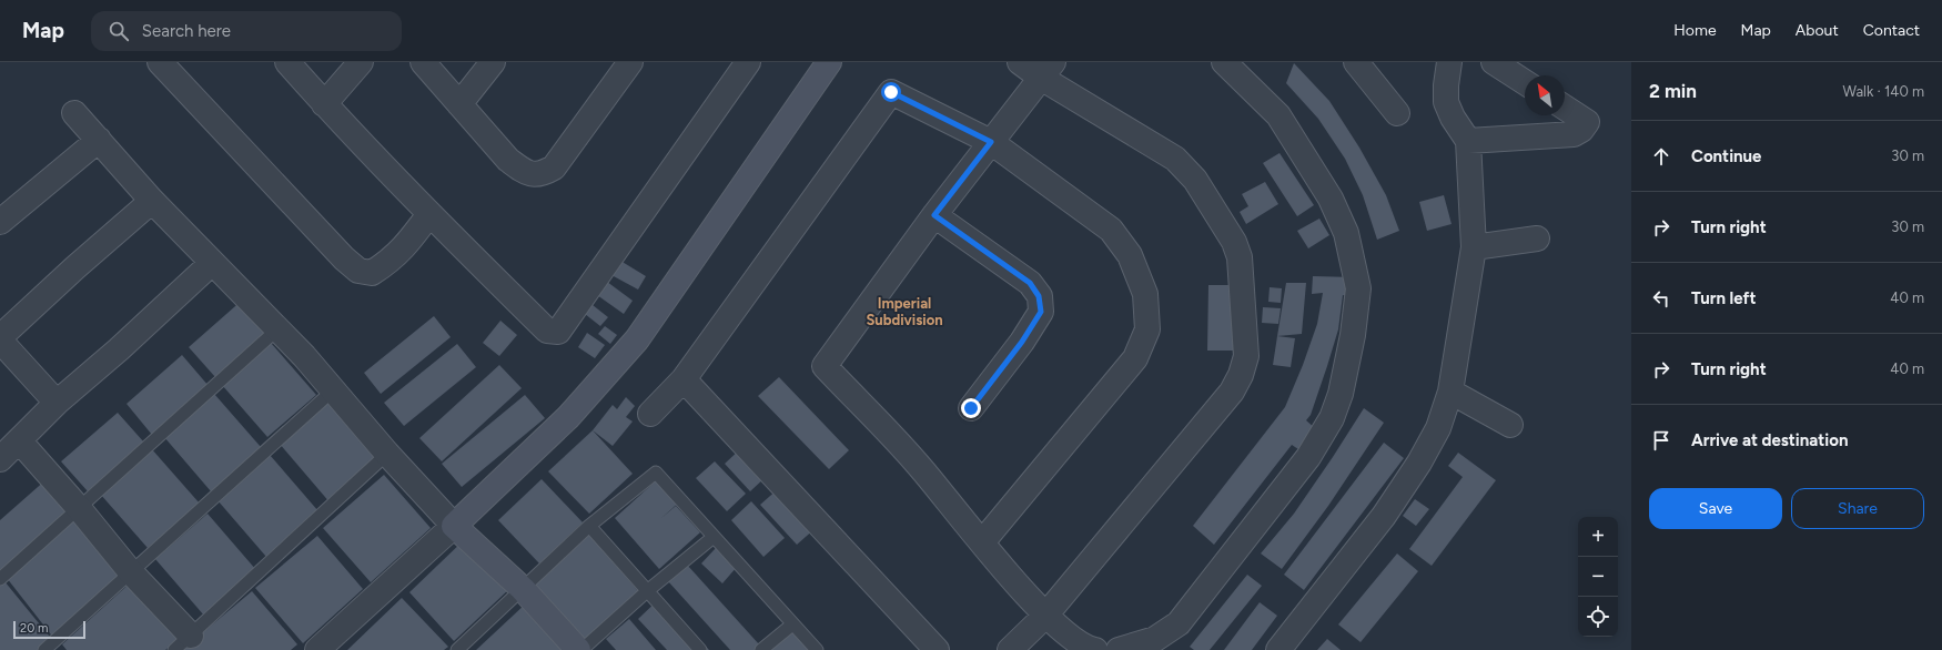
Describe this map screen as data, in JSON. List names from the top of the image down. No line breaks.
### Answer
{"districts":["Imperial Subdivision"],"scale_bar":"20 m","north":"top left","page":{"header":"Map","search":"Search here","nav":["Home","Map","About","Contact"],"heading":["2 min","Walk · 140 m"],"list":[["Continue","30 m"],["Turn right","30 m"],["Turn left","40 m"],["Turn right","40 m"],"Arrive at destination"],"buttons":["Save","Share"],"map_buttons":["+","−"],"scale":"20 m"}}
